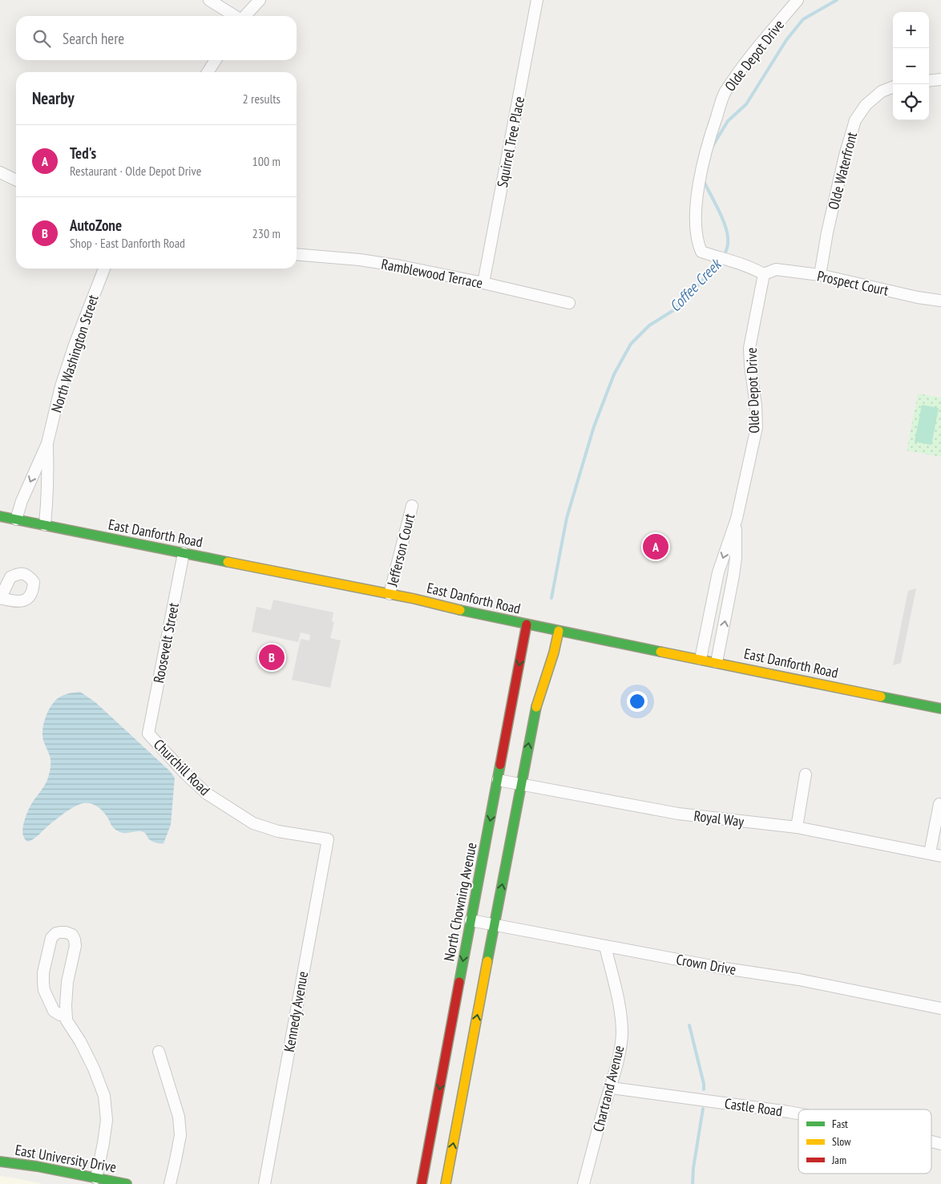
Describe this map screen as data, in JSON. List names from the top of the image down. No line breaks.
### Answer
{"streets":{"street":["Olde Depot Drive","Squirrel Tree Place","Olde Waterfront","Ramblewood Terrace","Prospect Court","North Washington Street","East Danforth Road","Jefferson Court","Roosevelt Street","Churchill Road","Royal Way","North Chowning Avenue","Crown Drive","Kennedy Avenue","Chartrand Avenue","Castle Road","East University Drive"]},"crossings":[["Olde Depot Drive","Prospect Court"],["Olde Depot Drive","East Danforth Road"],["Squirrel Tree Place","Ramblewood Terrace"],["Olde Waterfront","Prospect Court"],["North Washington Street","East Danforth Road"],["East Danforth Road","Jefferson Court"],["East Danforth Road","Roosevelt Street"],["East Danforth Road","North Chowning Avenue"],["Roosevelt Street","Churchill Road"],["Churchill Road","Kennedy Avenue"],["Royal Way","North Chowning Avenue"],["North Chowning Avenue","Crown Drive"],["Crown Drive","Chartrand Avenue"],["Chartrand Avenue","Castle Road"]],"water":["Coffee Creek"],"legend":["Fast","Slow","Jam"],"page":{"map_buttons":["+","−"],"search":"Search here","heading":["Nearby","2 results"],"list":[{"mark":"A","name":"Ted's","note":"Restaurant · Olde Depot Drive","value":"100 m"},{"mark":"B","name":"AutoZone","note":"Shop · East Danforth Road","value":"230 m"}],"pins":["A","B"]}}
